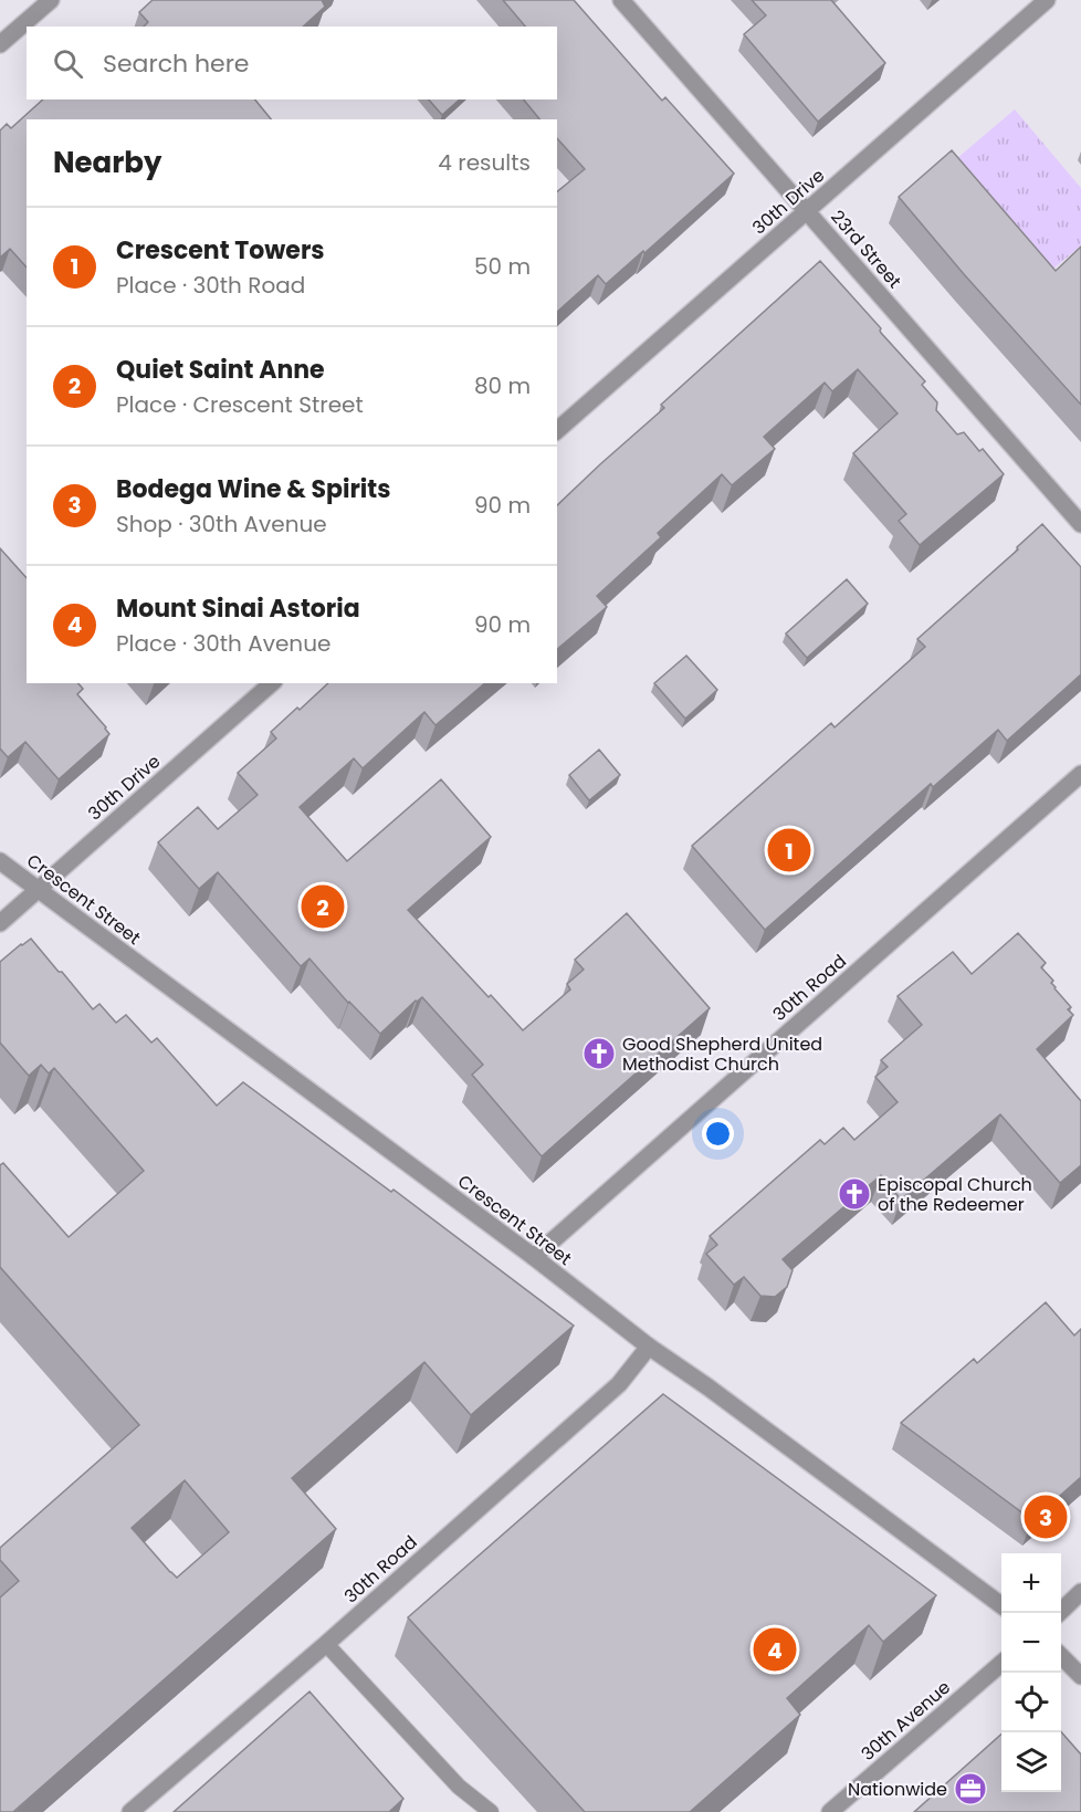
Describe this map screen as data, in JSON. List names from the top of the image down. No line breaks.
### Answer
{"streets":{"street":["30th Drive","23rd Street","Crescent Street","30th Road","30th Avenue"]},"crossings":[["30th Drive","23rd Street"],["30th Drive","Crescent Street"],["Crescent Street","30th Road"]],"places":{"church":["Good Shepherd United Methodist Church","Episcopal Church of the Redeemer"],"office":["Nationwide"]},"page":{"search":"Search here","heading":["Nearby","4 results"],"list":[{"mark":"1","name":"Crescent Towers","note":"Place · 30th Road","value":"50 m"},{"mark":"2","name":"Quiet Saint Anne","note":"Place · Crescent Street","value":"80 m"},{"mark":"3","name":"Bodega Wine & Spirits","note":"Shop · 30th Avenue","value":"90 m"},{"mark":"4","name":"Mount Sinai Astoria","note":"Place · 30th Avenue","value":"90 m"}],"pins":["1","2","3","4"],"map_buttons":["+","−"]}}
